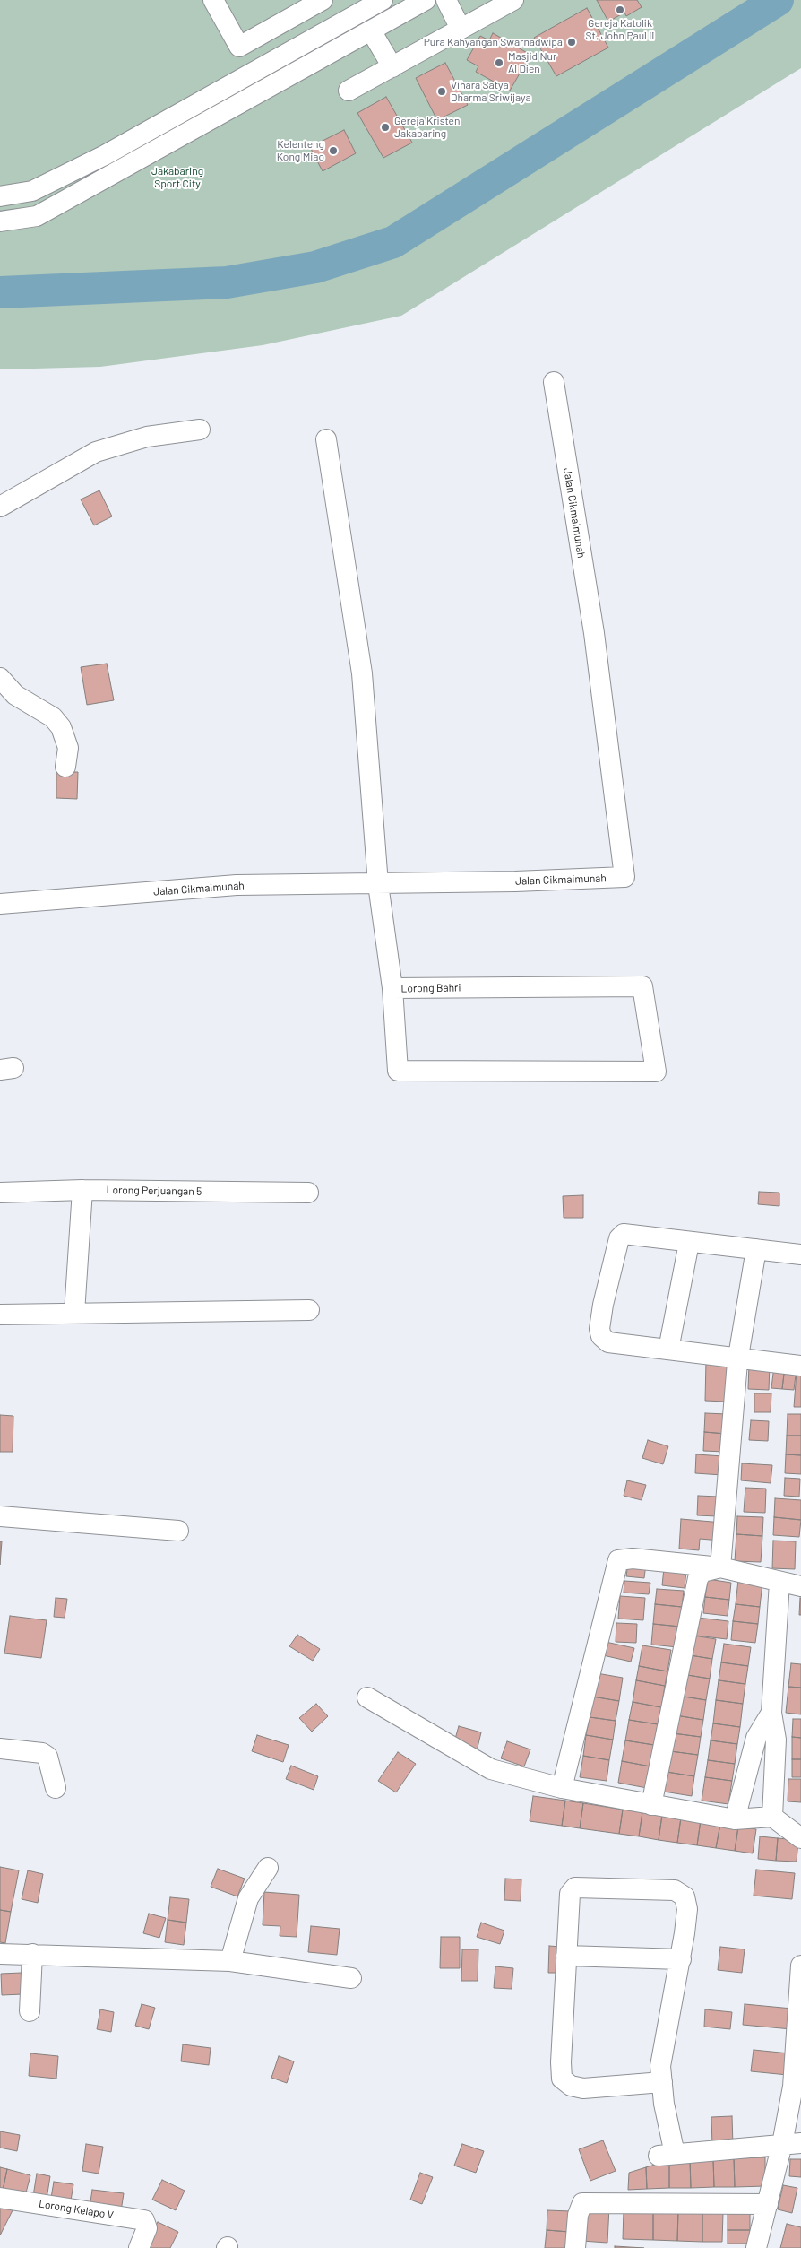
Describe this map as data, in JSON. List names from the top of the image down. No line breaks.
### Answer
{"streets":{"street":["Jalan Cikmaimunah","Lorong Bahri","Lorong Perjuangan 5","Lorong Kelapo V"]},"parks":["Jakabaring Sport City"],"places":["Gereja Katolik St. John Paul II","Pura Kahyangan Swarnadwipa","Masjid Nur Al Dien","Vihara Satya Dharma Sriwijaya","Gereja Kristen Jakabaring","Kelenteng Kong Miao"]}
